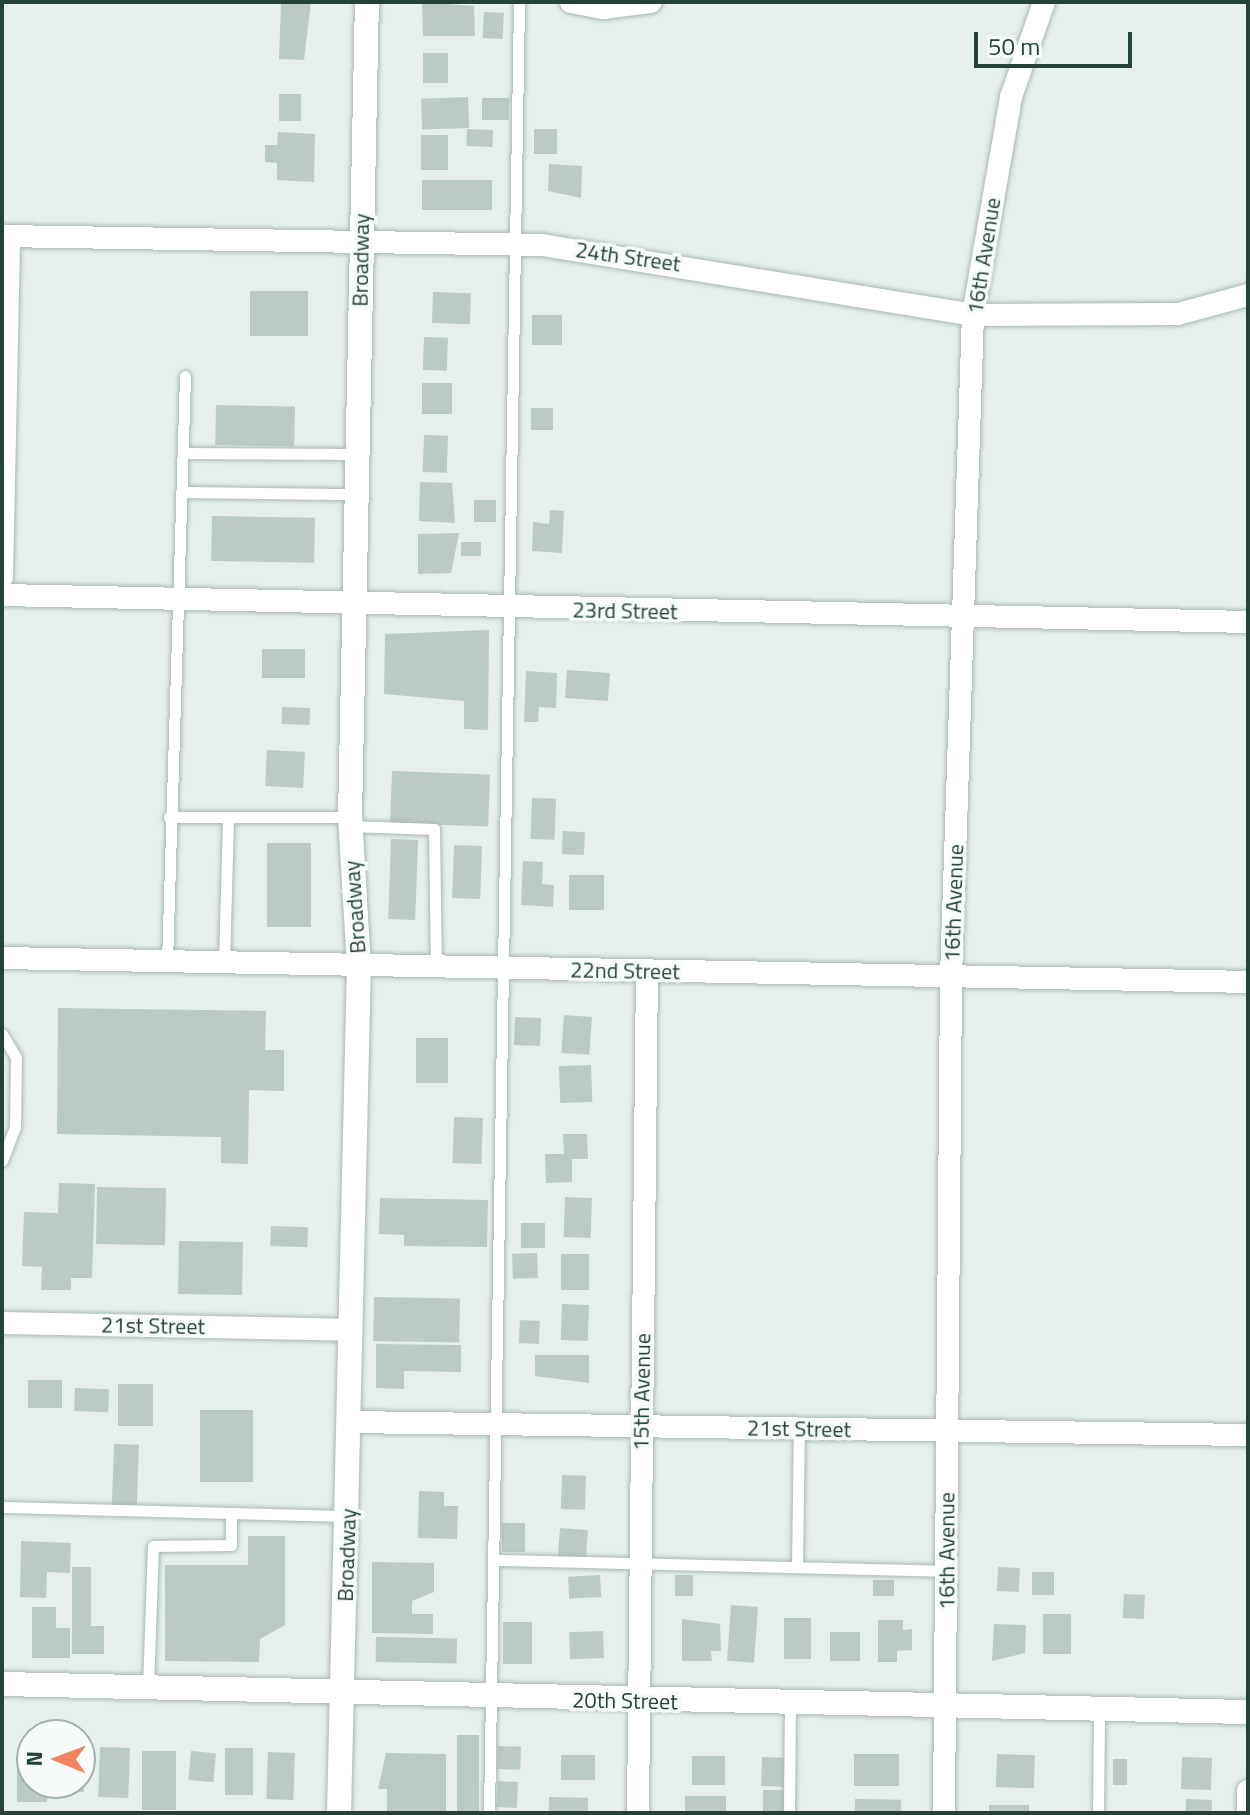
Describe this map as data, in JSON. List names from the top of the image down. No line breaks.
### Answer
{"streets":{"main road":["Broadway","20th Street"],"street":["16th Avenue","24th Street","23rd Street","22nd Street","21st Street","15th Avenue"]},"crossings":[["16th Avenue","24th Street"],["16th Avenue","23rd Street"],["16th Avenue","22nd Street"],["16th Avenue","21st Street"],["16th Avenue","20th Street"],["24th Street","Broadway"],["Broadway","23rd Street"],["Broadway","22nd Street"],["Broadway","21st Street"],["Broadway","20th Street"],["22nd Street","15th Avenue"],["21st Street","15th Avenue"],["15th Avenue","20th Street"]],"scale_bar":"50 m","north":"left"}
